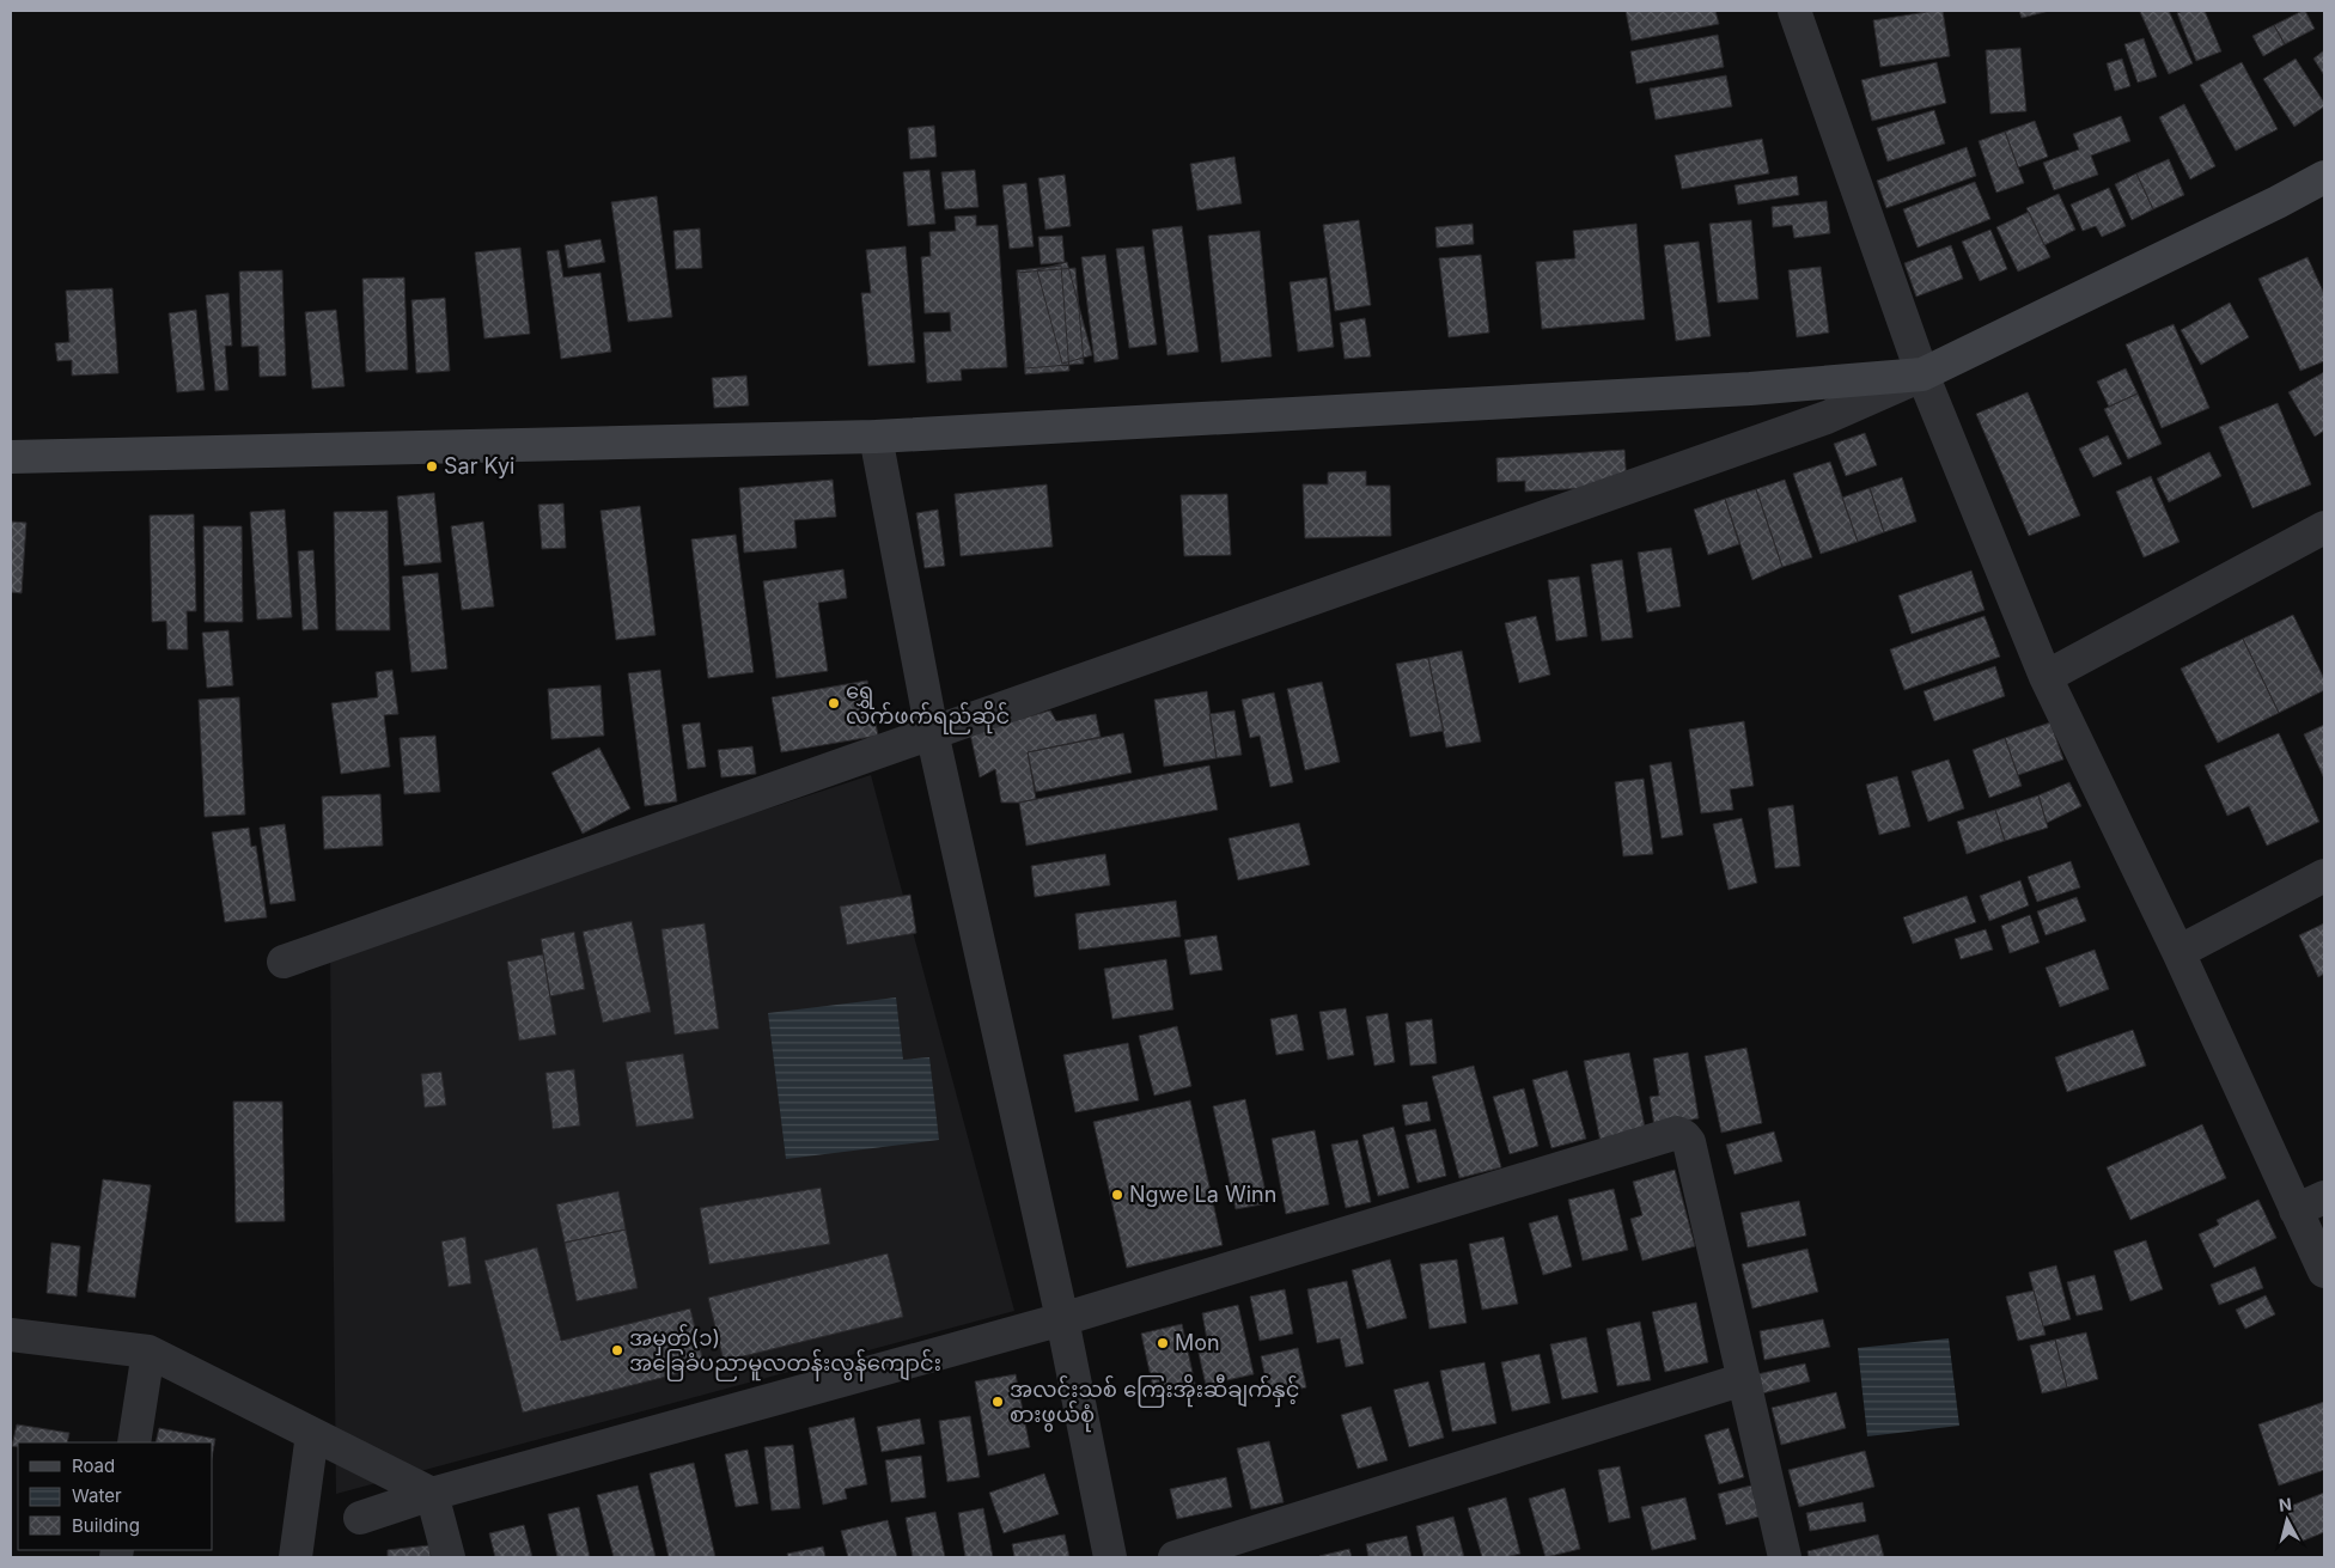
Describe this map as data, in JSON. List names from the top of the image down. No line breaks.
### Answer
{"places":["Sar Kyi","ရွှေ လက်ဖက်ရည်ဆိုင်","Ngwe La Winn","Mon","အမှတ်(၁) အခြေခံပညာမူလတန်းလွန်ကျောင်း","အလင်းသစ် ကြေးအိုးဆီချက်နှင့် စားဖွယ်စုံ"],"legend":["Road","Water","Building"],"north":"top"}
